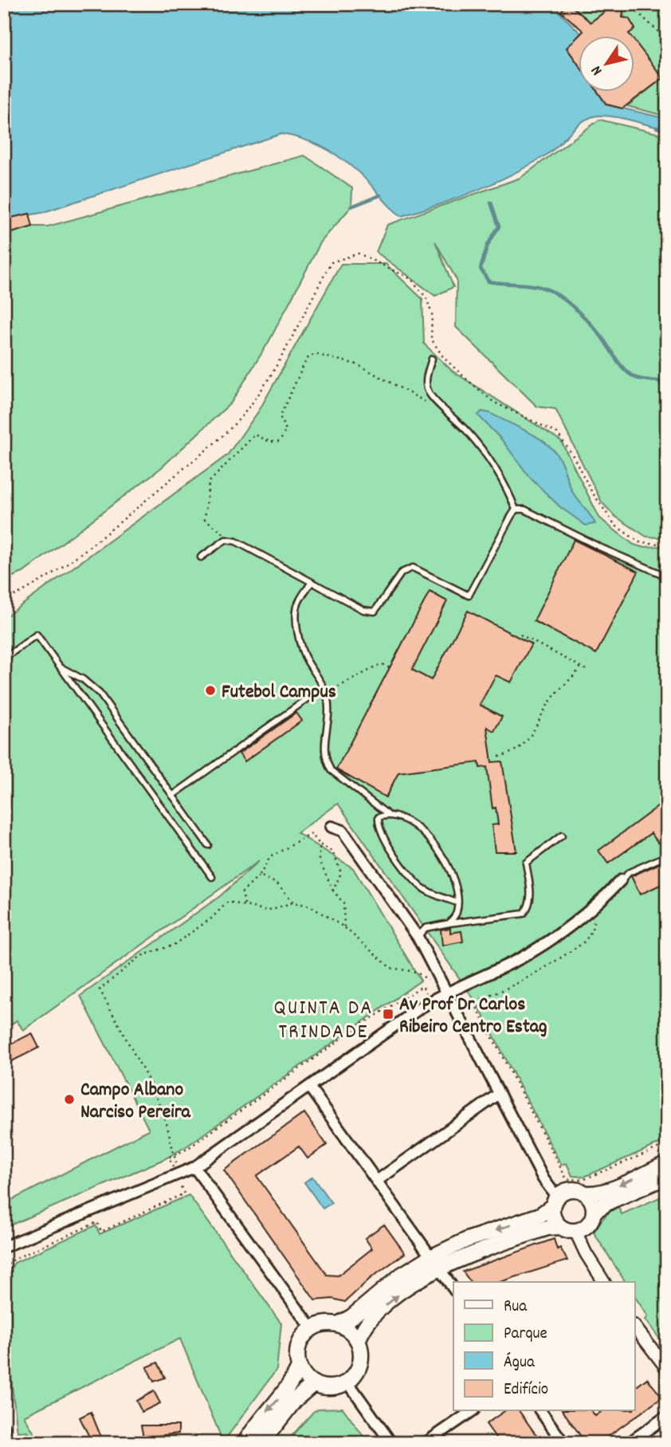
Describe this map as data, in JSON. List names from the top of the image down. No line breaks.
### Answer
{"districts":["QUINTA DA TRINDADE"],"places":{"other":["Futebol Campus","Campo Albano Narciso Pereira"],"transit":["Av Prof Dr Carlos Ribeiro Centro Estag"]},"legend":["Rua","Parque","Água","Edifício"],"north":"bottom left"}
